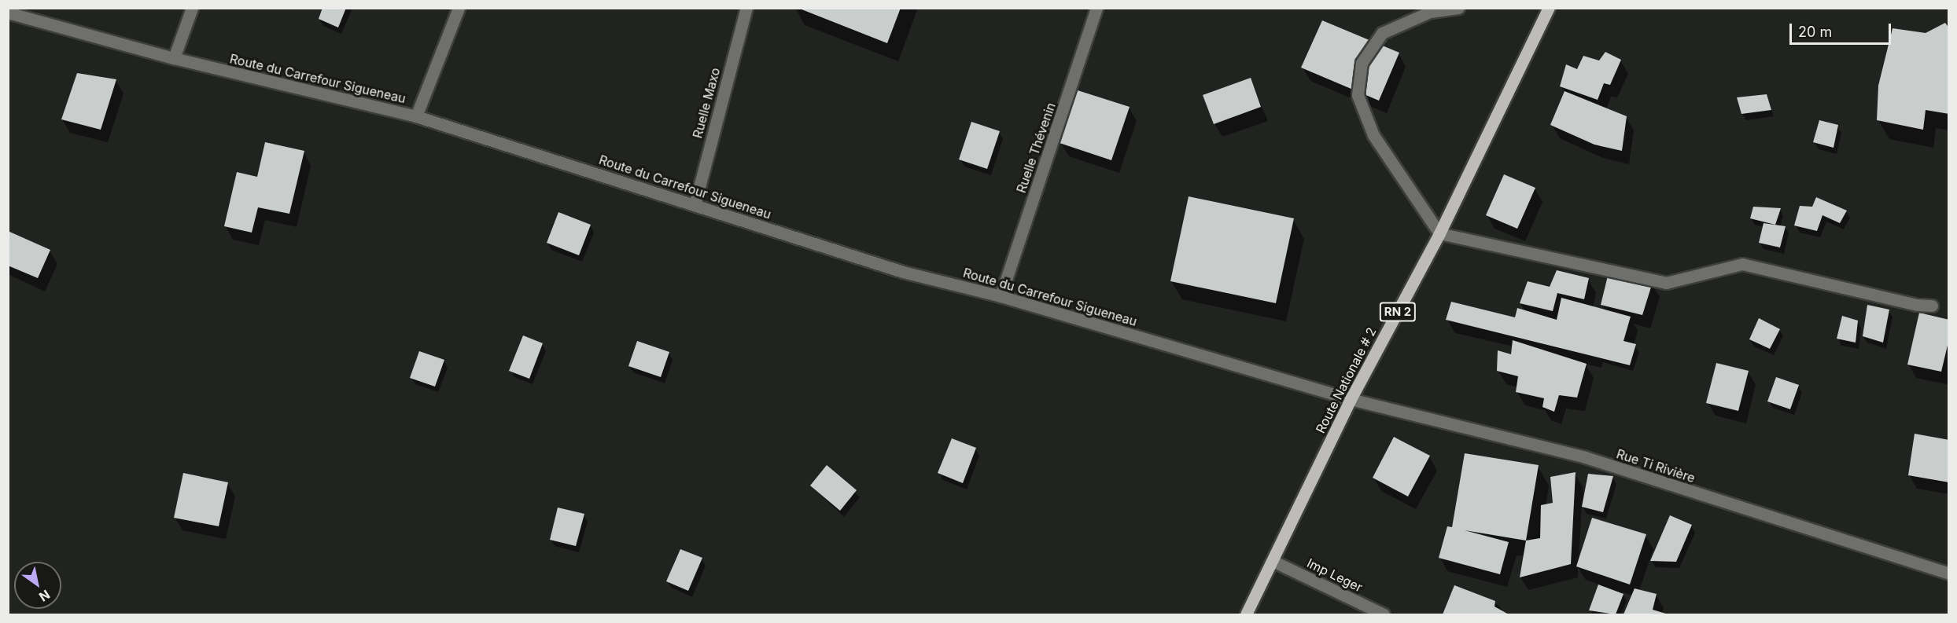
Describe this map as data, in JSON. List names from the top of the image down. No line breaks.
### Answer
{"streets":{"main road":["RN 2","Route Nationale # 2"],"street":["Route du Carrefour Sigueneau","Ruelle Maxo","Ruelle Thévenin","Rue Ti Rivière","Imp Leger"]},"crossings":[["Route du Carrefour Sigueneau","Ruelle Maxo"],["Route du Carrefour Sigueneau","Ruelle Thévenin"],["Route du Carrefour Sigueneau","Route Nationale # 2"],["Route du Carrefour Sigueneau","Rue Ti Rivière"],["Route Nationale # 2","Rue Ti Rivière"],["Route Nationale # 2","Imp Leger"]],"scale_bar":"20 m","north":"bottom right"}
